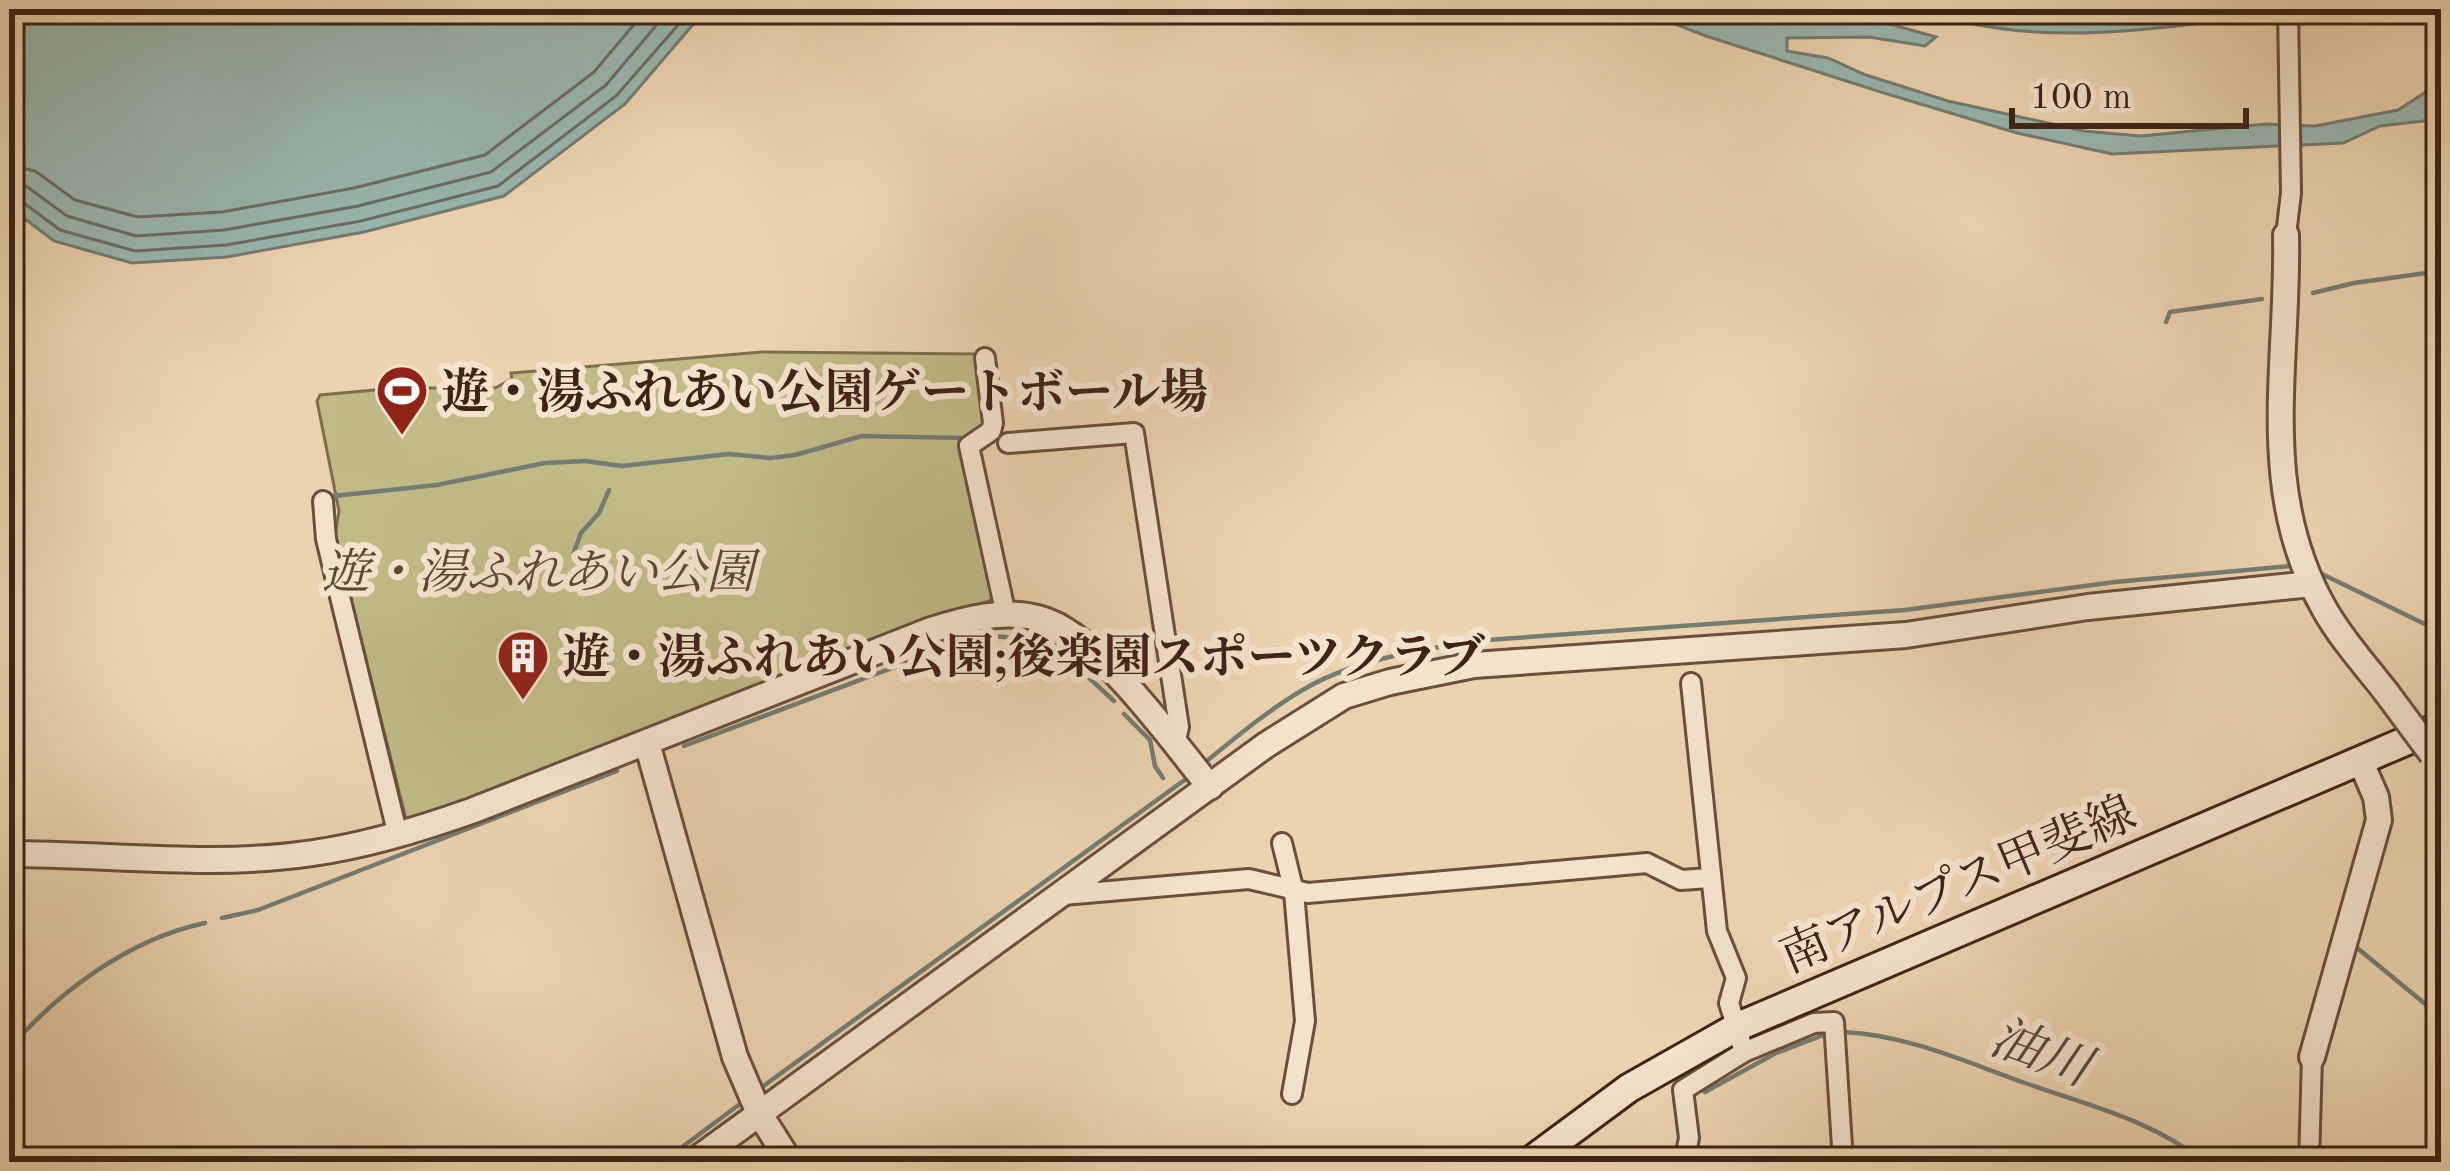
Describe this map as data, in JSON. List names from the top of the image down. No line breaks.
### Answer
{"streets":{"main road":["南アルプス甲斐線"]},"water":["油川"],"parks":["遊・湯ふれあい公園"],"places":{"sports":["遊・湯ふれあい公園ゲートボール場"],"building":["遊・湯ふれあい公園;後楽園スポーツクラブ"]},"scale_bar":"100 m"}
